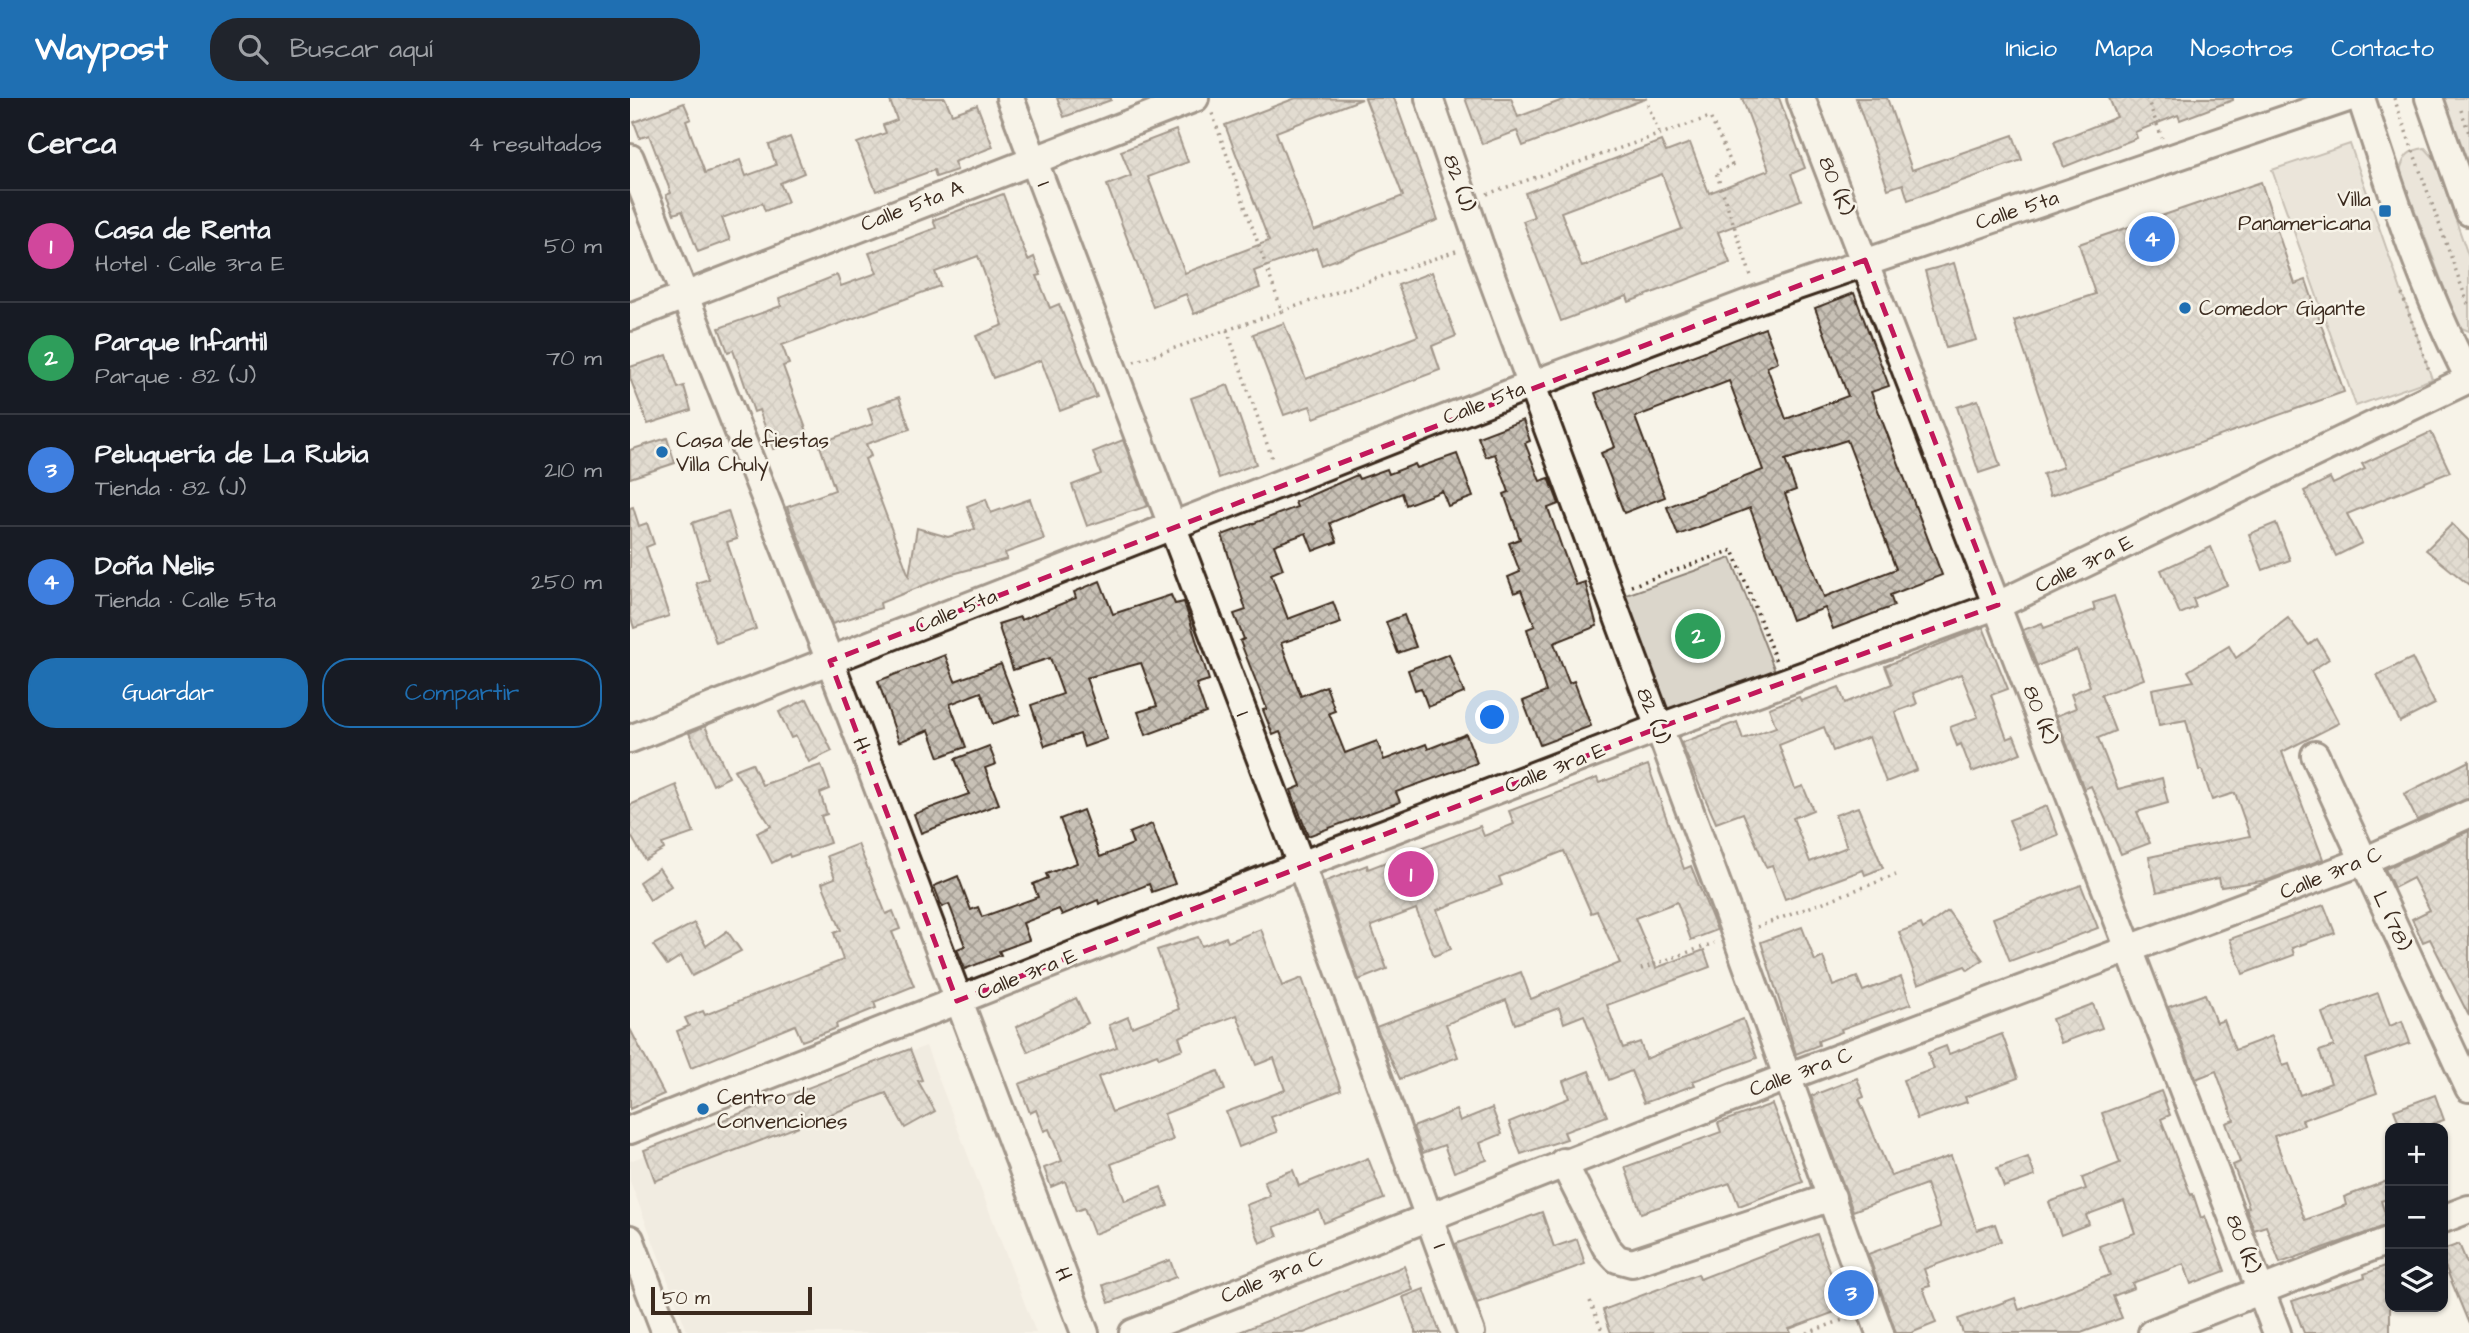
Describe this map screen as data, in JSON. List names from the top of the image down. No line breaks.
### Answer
{"streets":{"street":["82 (J)","I","80 (K)","Calle 5ta A","Calle 5ta","Calle 3ra E","H","Calle 3ra C","L (78)"]},"crossings":[["82 (J)","Calle 5ta"],["82 (J)","Calle 3ra E"],["82 (J)","Calle 3ra C"],["I","Calle 5ta A"],["I","Calle 5ta"],["I","Calle 3ra E"],["I","Calle 3ra C"],["80 (K)","Calle 5ta"],["80 (K)","Calle 3ra E"],["80 (K)","Calle 3ra C"],["Calle 5ta A","H"],["Calle 5ta","H"],["Calle 3ra E","H"],["Calle 3ra C","L (78)"]],"places":{"transit":["Villa Panamericana"],"other":["Comedor Gigante","Casa de fiestas Villa Chuly","Centro de Convenciones"]},"scale_bar":"50 m","page":{"header":"Waypost","search":"Buscar aquí","nav":["Inicio","Mapa","Nosotros","Contacto"],"heading":["Cerca","4 resultados"],"list":[{"mark":"1","name":"Casa de Renta","note":"Hotel · Calle 3ra E","value":"50 m"},{"mark":"2","name":"Parque Infantil","note":"Parque · 82 (J)","value":"70 m"},{"mark":"3","name":"Peluquería de La Rubia","note":"Tienda · 82 (J)","value":"210 m"},{"mark":"4","name":"Doña Nelis","note":"Tienda · Calle 5ta","value":"250 m"}],"pins":["4","2","1","3"],"buttons":["Guardar","Compartir"],"map_buttons":["+","−"],"scale":"50 m"}}
